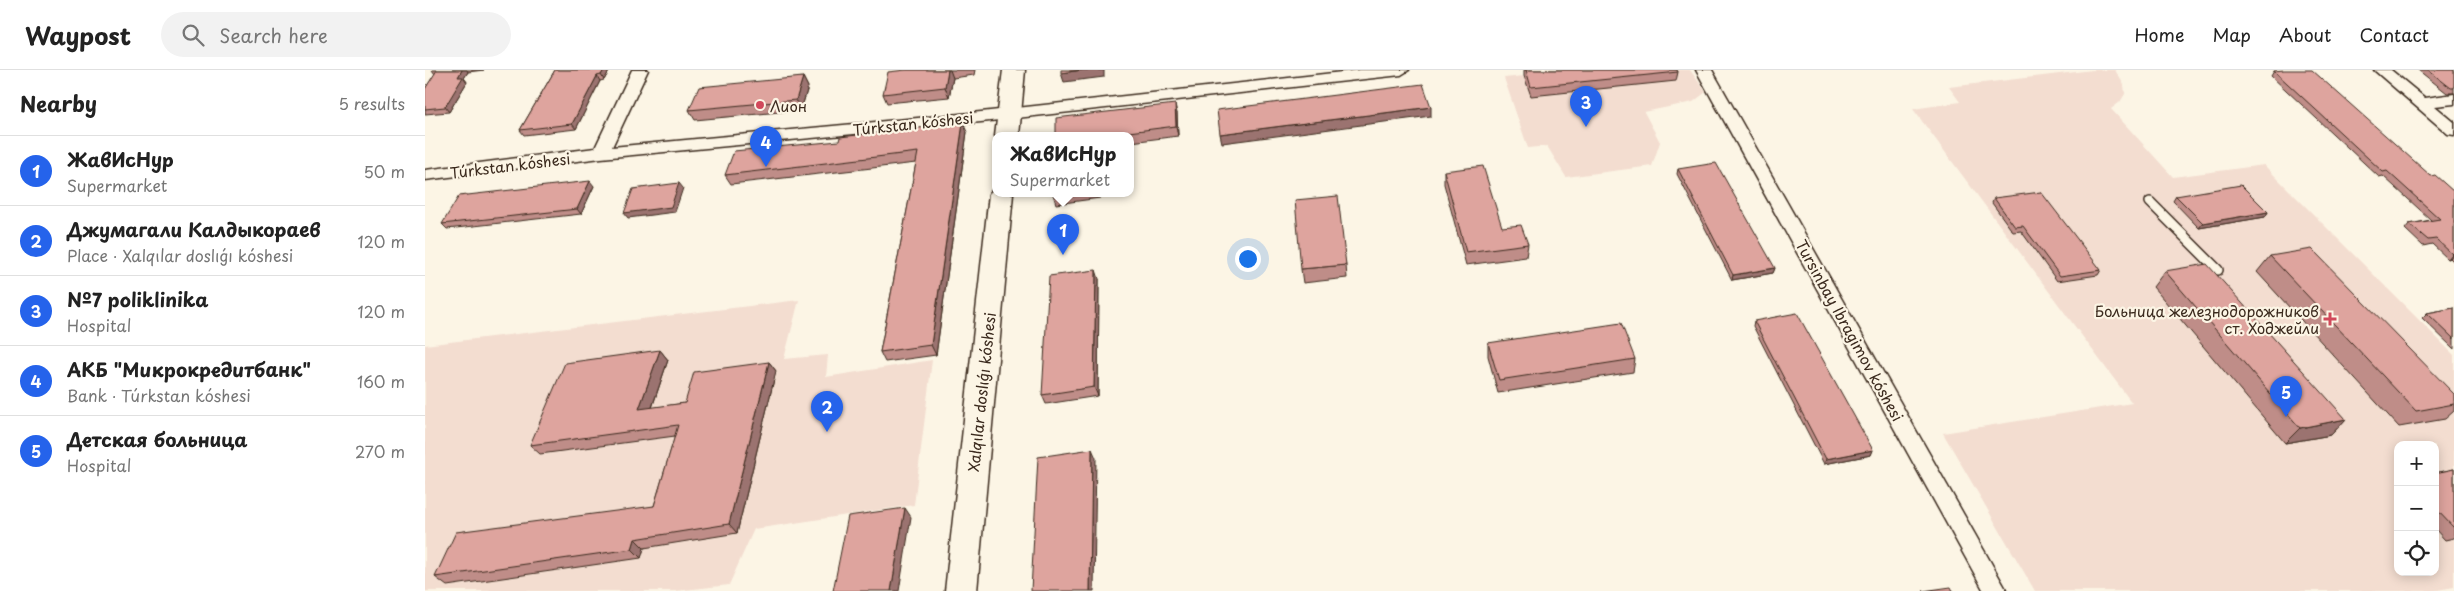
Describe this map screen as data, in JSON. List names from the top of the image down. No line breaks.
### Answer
{"streets":{"street":["Túrkstan kóshesi","Tursinbay Ibragimov kóshesi","Xalqılar doslıǵı kóshesi"]},"places":{"other":["Лион"],"health":["Больница железнодорожников ст. Ходжейли"]},"page":{"header":"Waypost","search":"Search here","nav":["Home","Map","About","Contact"],"heading":["Nearby","5 results"],"pins":["3","4","1","5","2"],"popup":["ЖавИсНур","Supermarket"],"list":[{"mark":"1","name":"ЖавИсНур","note":"Supermarket","value":"50 m"},{"mark":"2","name":"Джумагали Калдыкораев","note":"Place · Xalqılar doslıǵı kóshesi","value":"120 m"},{"mark":"3","name":"№7 poliklinika","note":"Hospital","value":"120 m"},{"mark":"4","name":"АКБ \"Микрокредитбанк\"","note":"Bank · Túrkstan kóshesi","value":"160 m"},{"mark":"5","name":"Детская больница","note":"Hospital","value":"270 m"}],"map_buttons":["+","−"]}}
